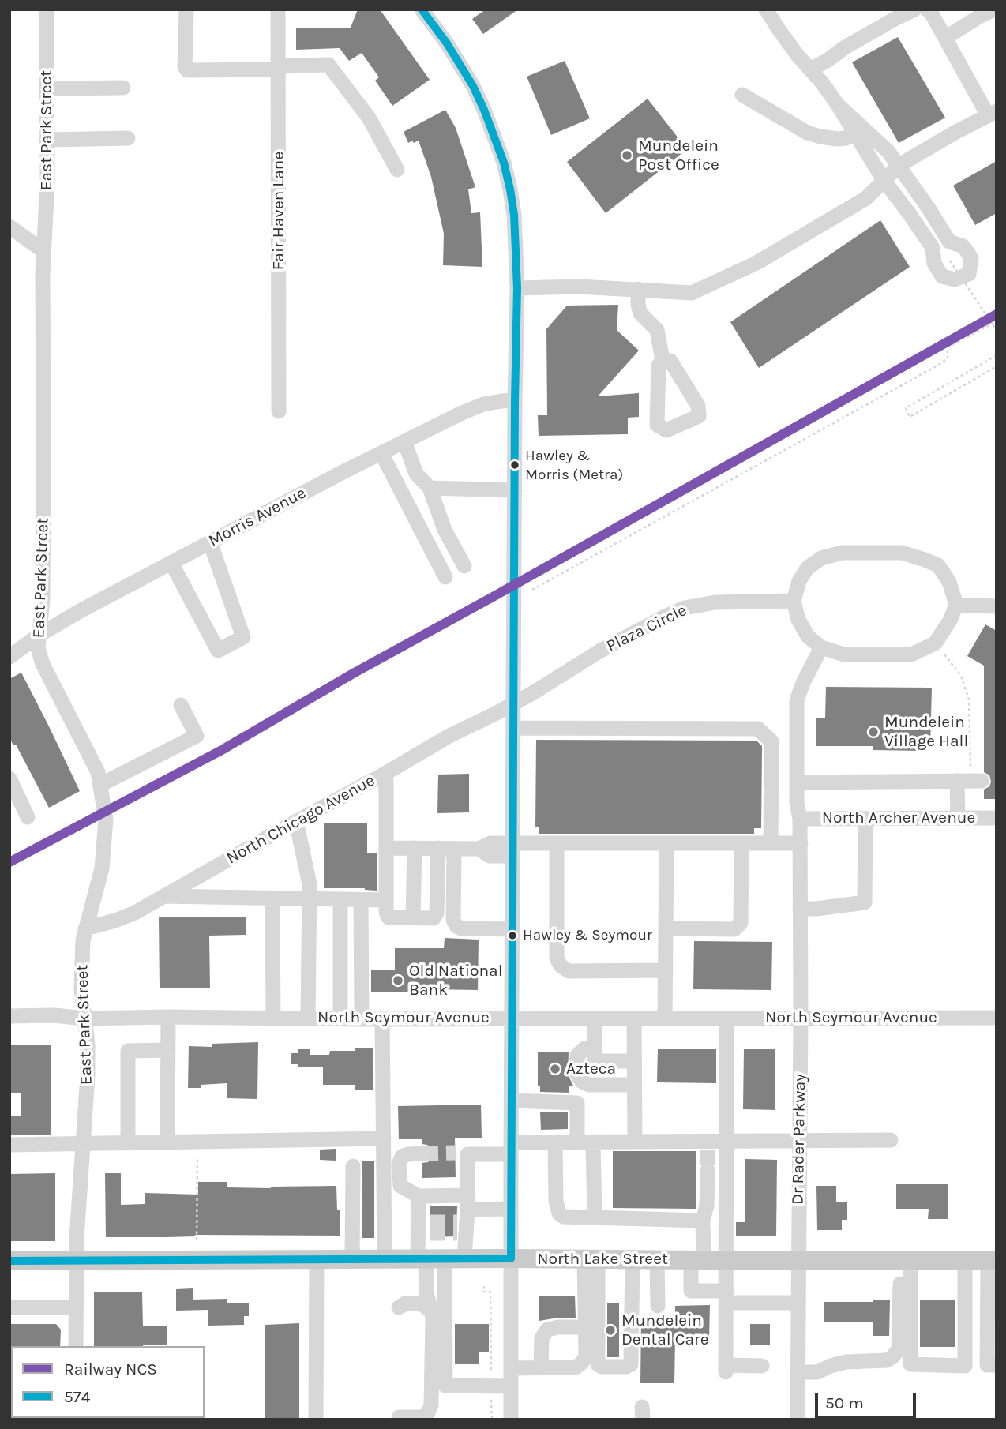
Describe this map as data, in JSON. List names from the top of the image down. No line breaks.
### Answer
{"streets":{"main road":["North Lake Street"],"street":["East Park Street","Fair Haven Lane","Morris Avenue","Plaza Circle","North Archer Avenue","North Chicago Avenue","North Seymour Avenue","Dr Rader Parkway"]},"crossings":[["East Park Street","Morris Avenue"],["East Park Street","North Chicago Avenue"],["East Park Street","North Seymour Avenue"],["East Park Street","North Lake Street"],["Plaza Circle","North Chicago Avenue"],["Plaza Circle","Dr Rader Parkway"],["North Archer Avenue","Dr Rader Parkway"],["North Seymour Avenue","Dr Rader Parkway"],["Dr Rader Parkway","North Lake Street"]],"places":["Mundelein Post Office","Hawley & Morris (Metra)","Mundelein Village Hall","Hawley & Seymour","Old National Bank","Azteca","Mundelein Dental Care"],"lines":["transit line 574","rail line NCS"],"legend":["Railway NCS","574"],"scale_bar":"50 m"}
